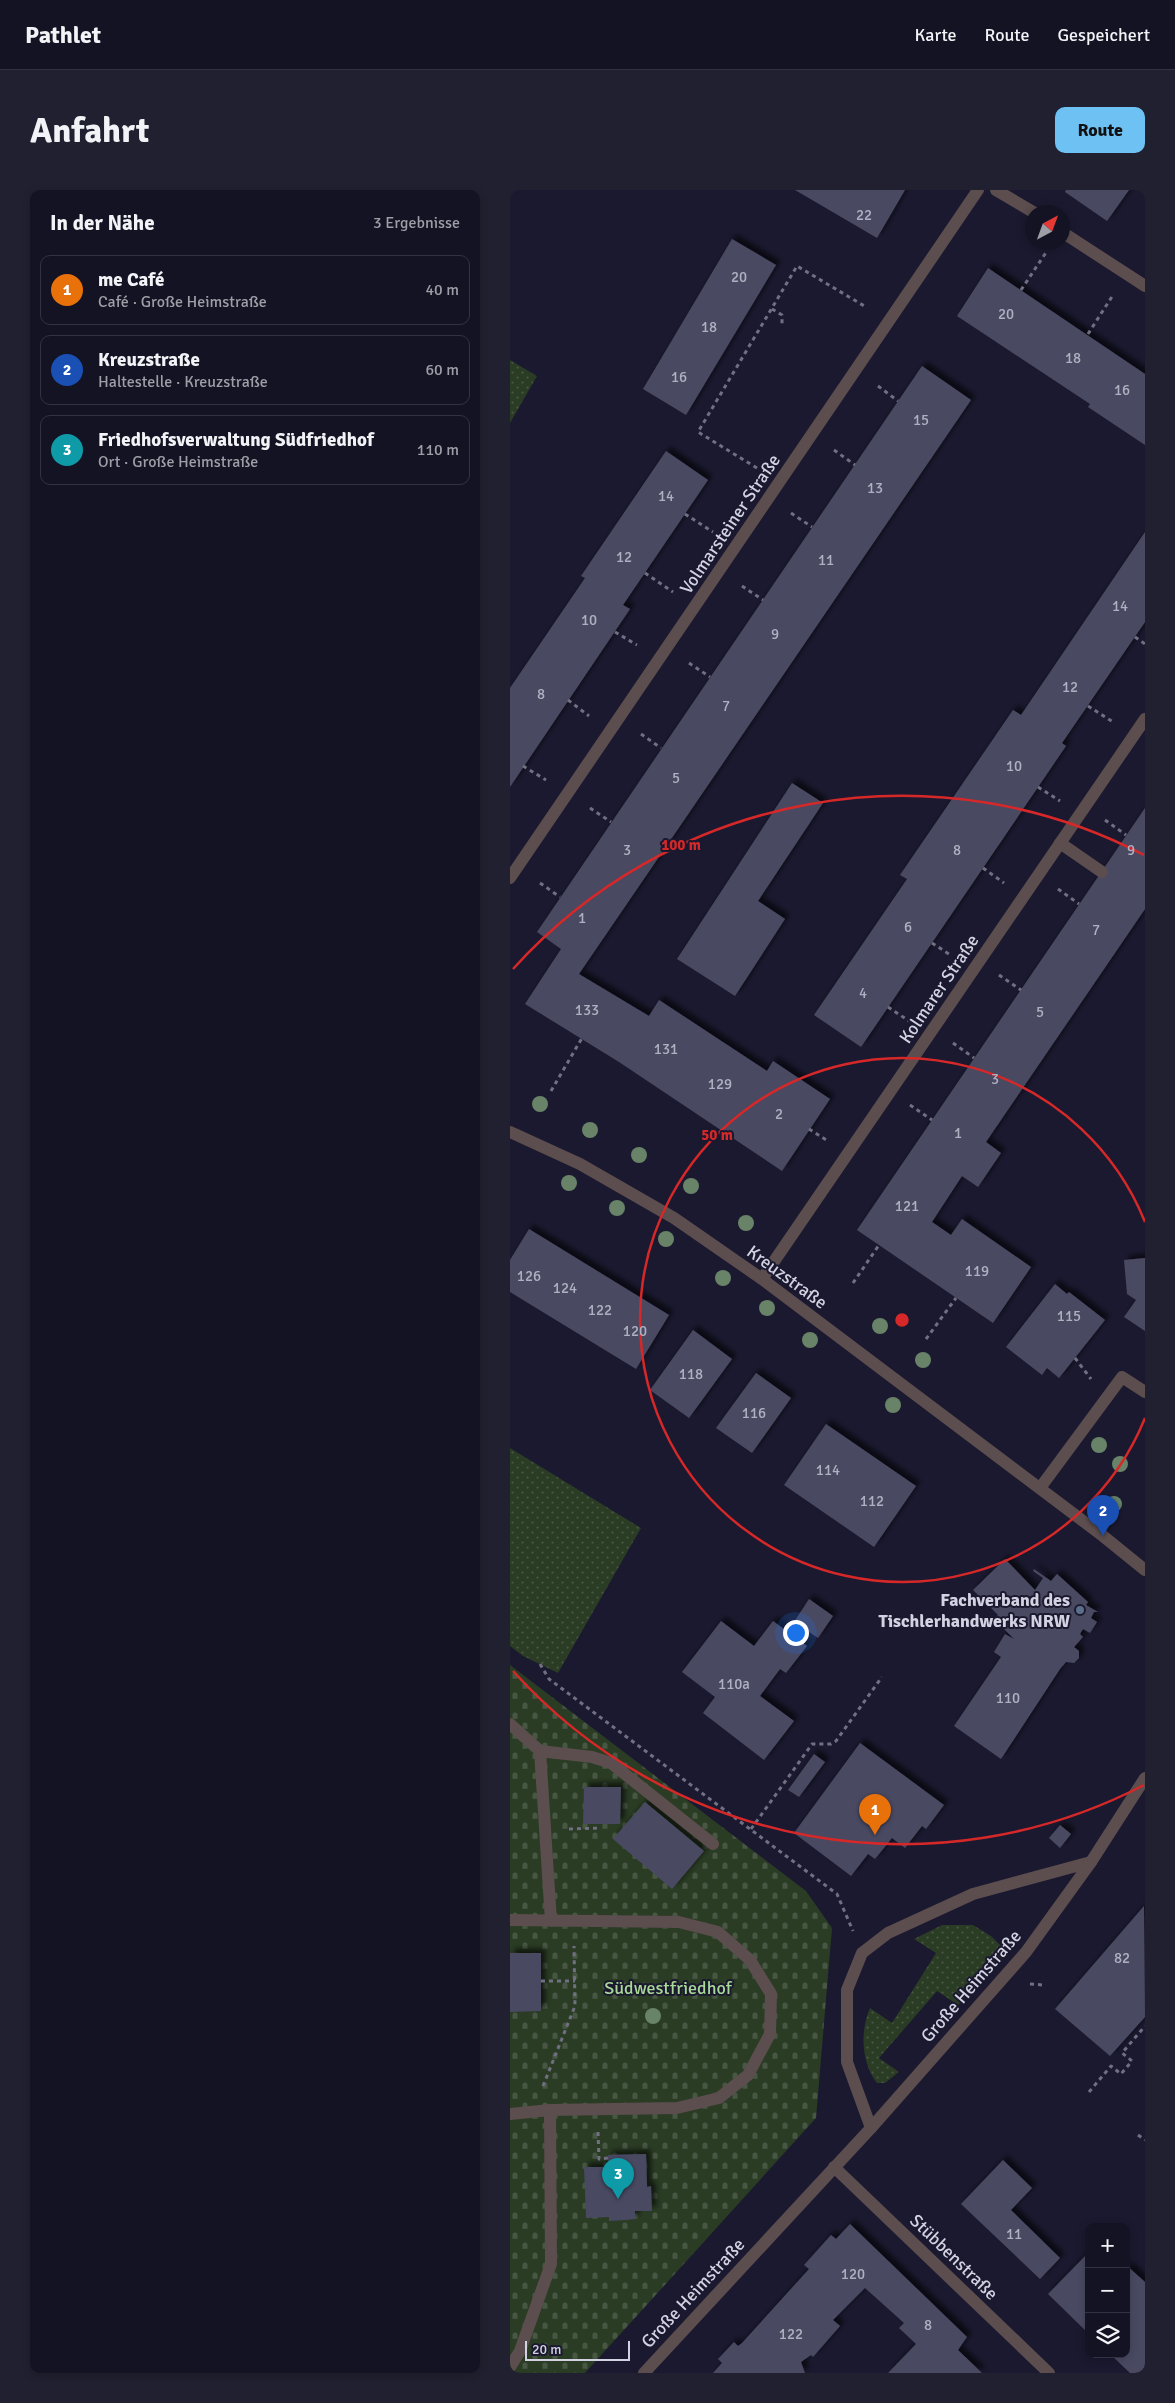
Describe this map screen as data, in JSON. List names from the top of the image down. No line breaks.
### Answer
{"streets":{"street":["Volmarsteiner Straße","Kolmarer Straße","Kreuzstraße","Große Heimstraße","Stübbenstraße"]},"crossings":[["Kolmarer Straße","Kreuzstraße"],["Große Heimstraße","Stübbenstraße"]],"parks":["Südwestfriedhof"],"places":["Fachverband des Tischlerhandwerks NRW"],"house_numbers":["22","20","20","18","18","16","16","15","13","14","12","11","14","10","9","12","8","7","10","5","3","8","9","1","6","7","4","133","5","131","3","129","2","1","121","119","126","124","122","115","120","118","116","114","112","110a","110","82","11","120","8","122"],"scale_bar":"20 m","north":"top right","page":{"header":"Pathlet","nav":["Karte","Route","Gespeichert"],"buttons":"Route","title":"Anfahrt","heading":["In der Nähe","3 Ergebnisse"],"list":[{"mark":"1","name":"me Café","note":"Café · Große Heimstraße","value":"40 m"},{"mark":"2","name":"Kreuzstraße","note":"Haltestelle · Kreuzstraße","value":"60 m"},{"mark":"3","name":"Friedhofsverwaltung Südfriedhof","note":"Ort · Große Heimstraße","value":"110 m"}],"pins":["2","1","3"],"map_buttons":["+","−"],"scale":"20 m"},"rings":["100 m","50 m"]}
